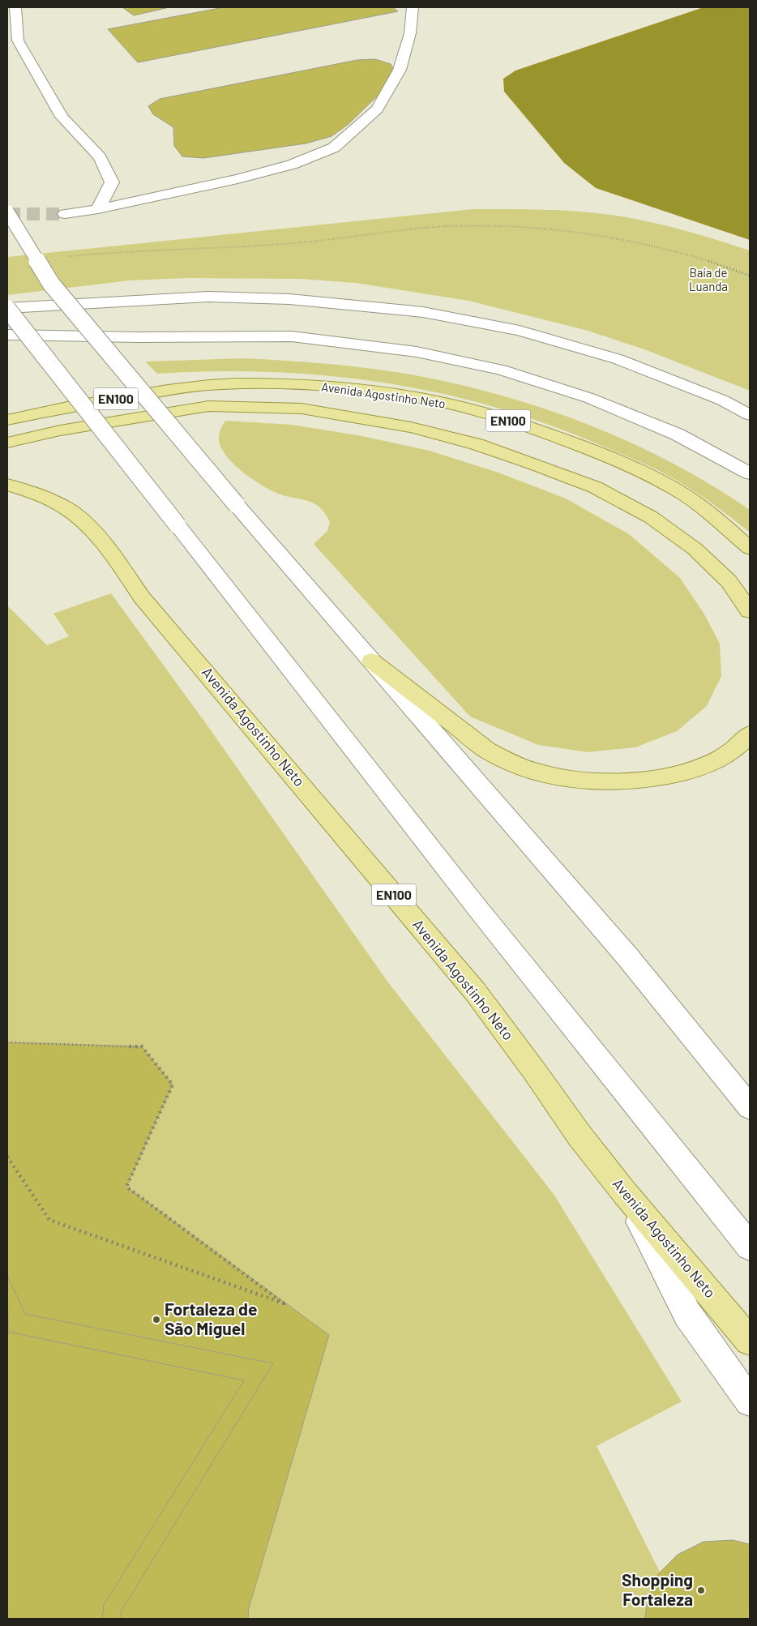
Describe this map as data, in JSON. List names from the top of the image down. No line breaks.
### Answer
{"streets":{"main road":["Avenida Agostinho Neto","EN100"]},"parks":["Baía de Luanda"],"places":["Fortaleza de São Miguel","Shopping Fortaleza"]}
